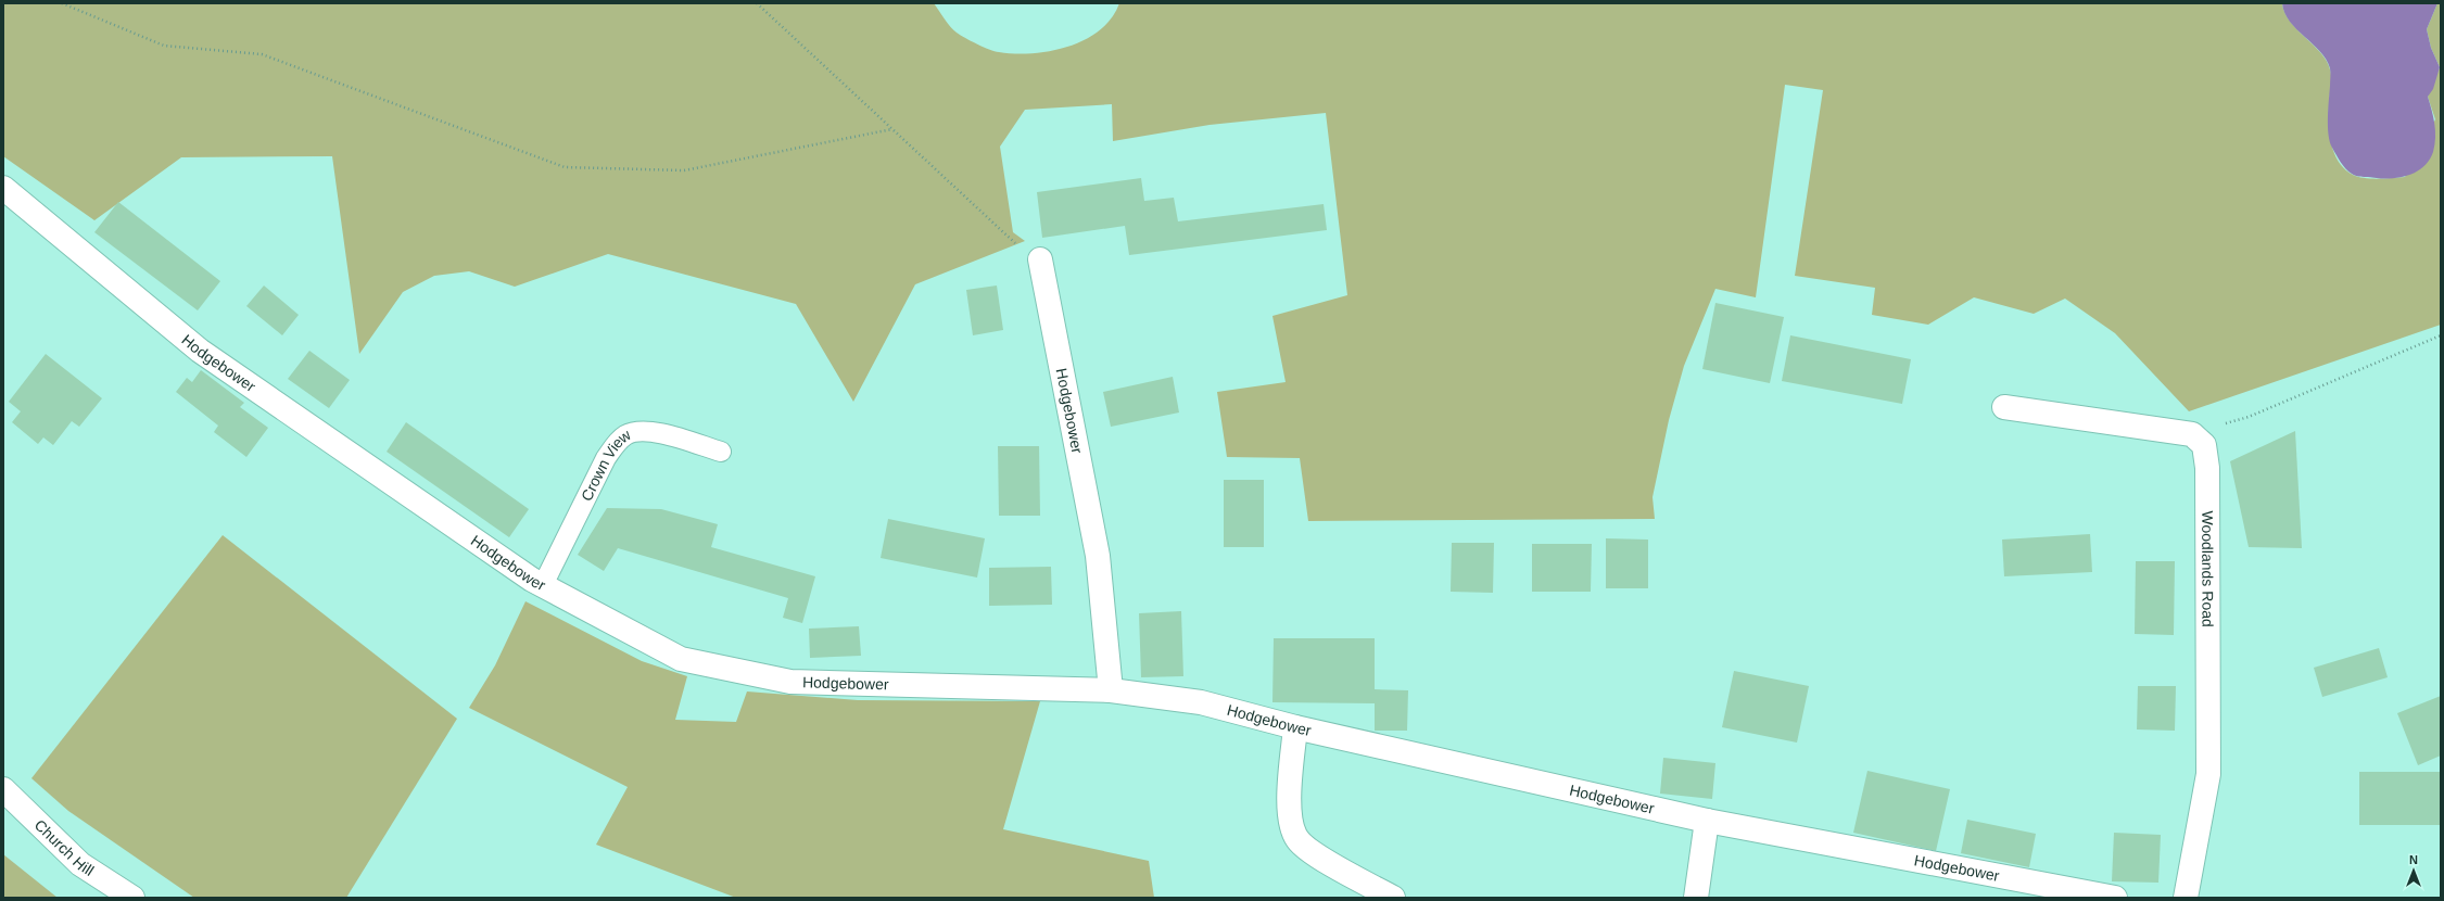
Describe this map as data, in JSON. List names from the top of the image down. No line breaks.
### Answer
{"streets":{"street":["Hodgebower","Woodlands Road","Church Hill"],"lane":["Crown View"]},"crossings":[["Hodgebower","Crown View"]],"north":"top"}
